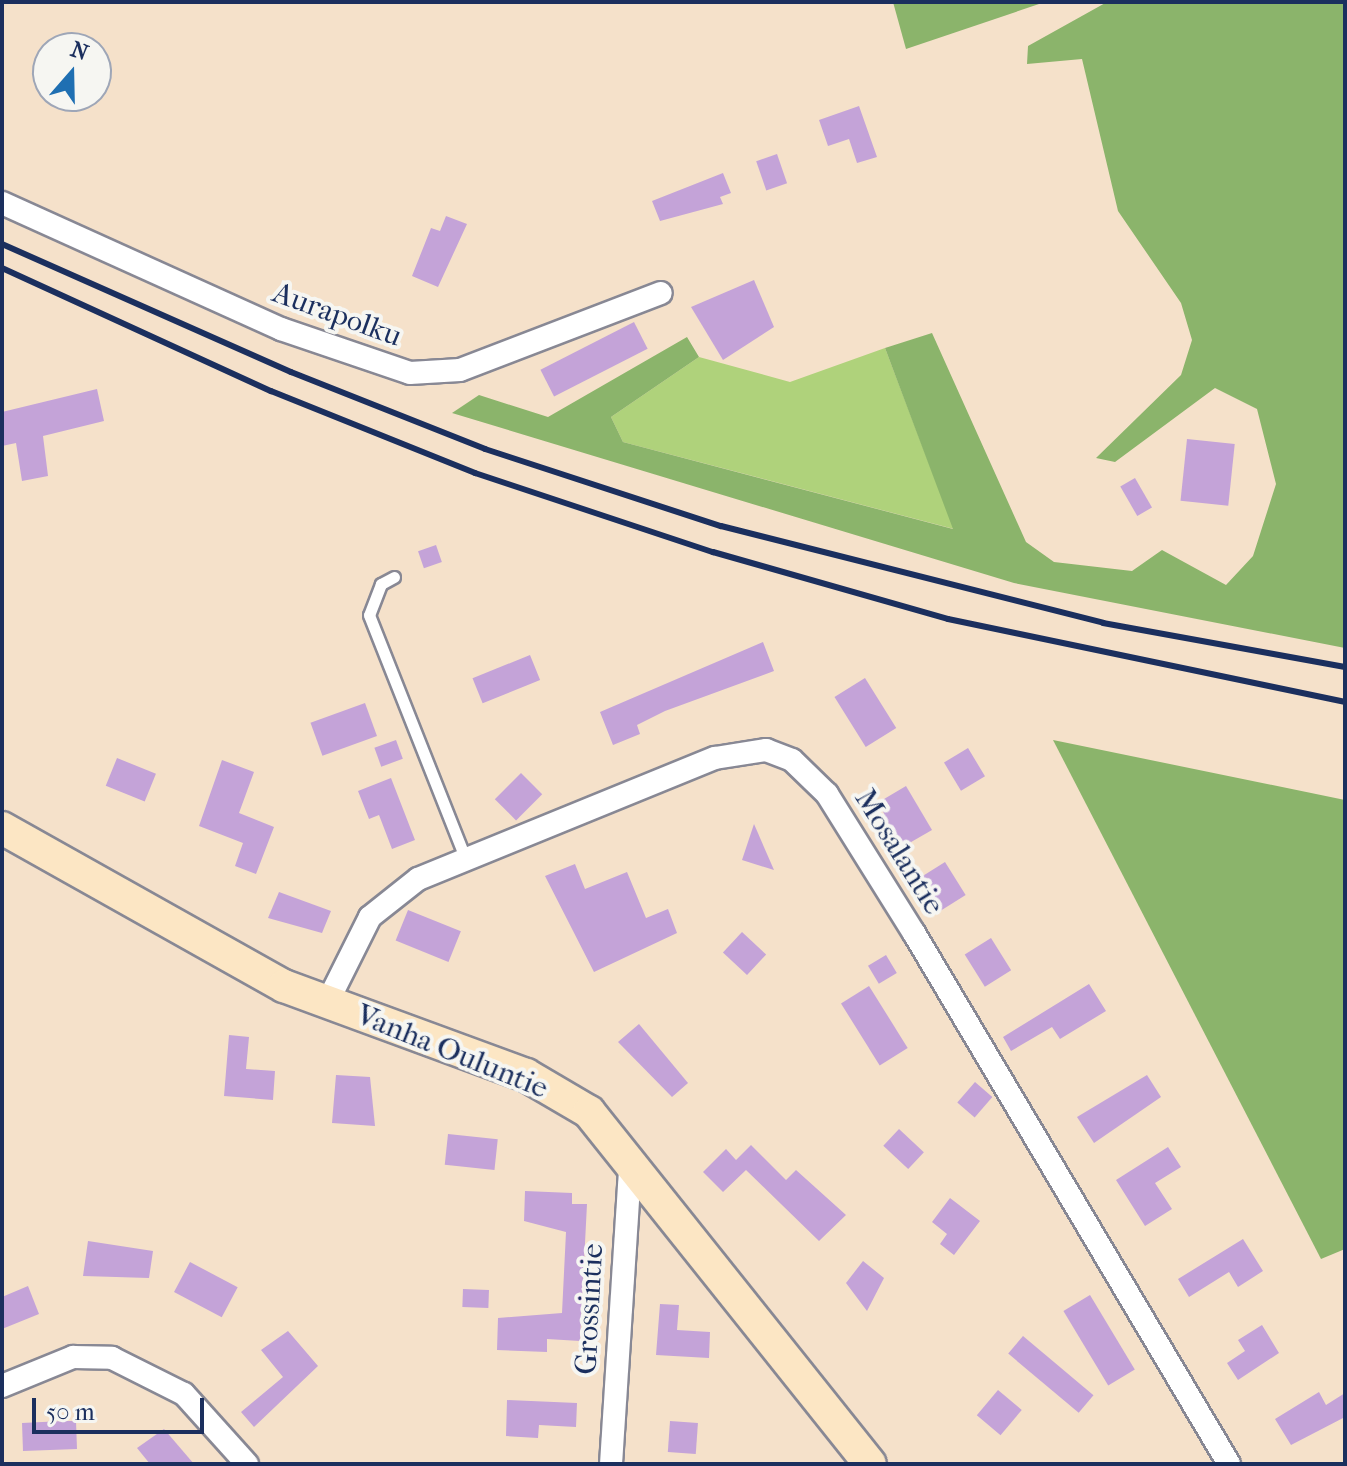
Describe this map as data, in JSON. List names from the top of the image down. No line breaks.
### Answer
{"streets":{"street":["Aurapolku","Mosalantie","Vanha Ouluntie","Grossintie"]},"crossings":[["Mosalantie","Vanha Ouluntie"],["Vanha Ouluntie","Grossintie"]],"scale_bar":"50 m","north":"top"}
